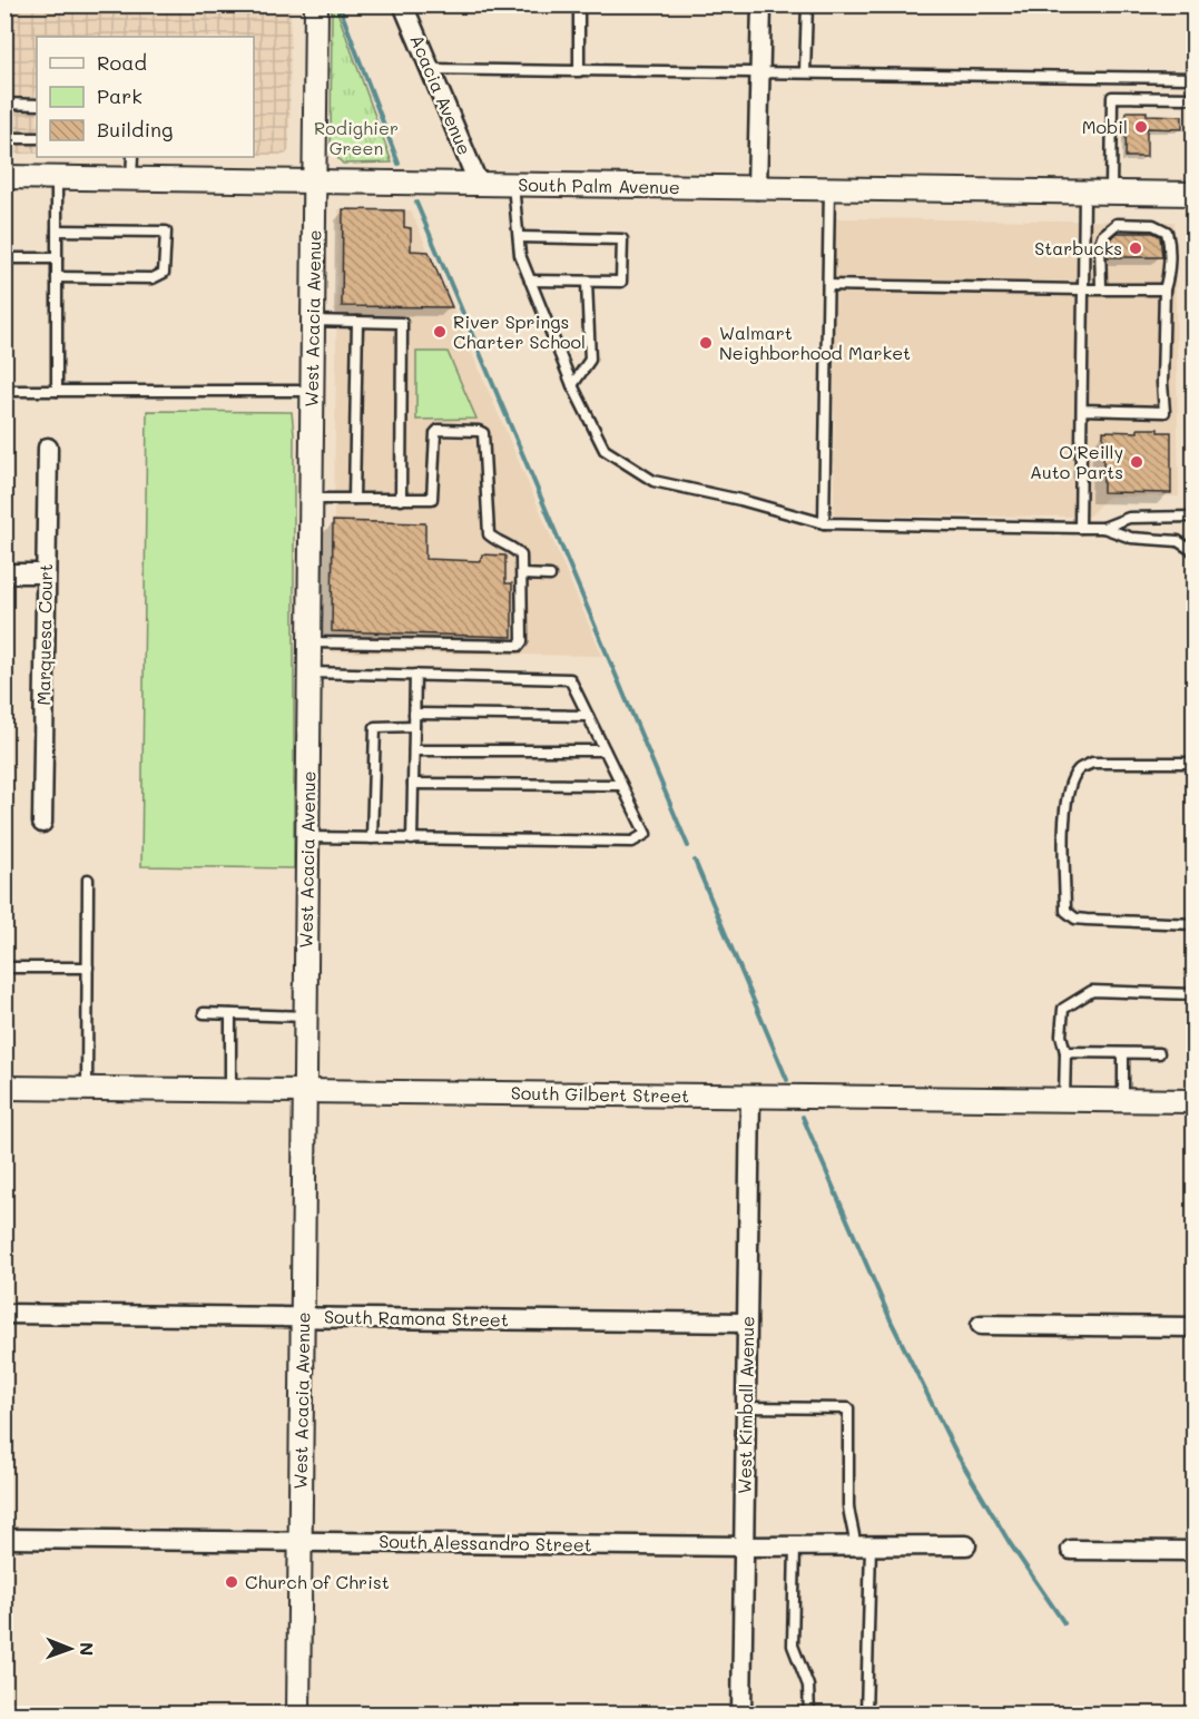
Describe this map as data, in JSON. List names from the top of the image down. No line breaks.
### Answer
{"streets":{"street":["Acacia Avenue","South Palm Avenue","West Acacia Avenue","Marquesa Court","South Gilbert Street","South Ramona Street","West Kimball Avenue","South Alessandro Street"]},"crossings":[["Acacia Avenue","South Palm Avenue"],["South Palm Avenue","West Acacia Avenue"],["West Acacia Avenue","South Gilbert Street"],["West Acacia Avenue","South Ramona Street"],["West Acacia Avenue","South Alessandro Street"],["South Gilbert Street","West Kimball Avenue"],["South Ramona Street","West Kimball Avenue"],["West Kimball Avenue","South Alessandro Street"]],"parks":["Rodighier Green"],"places":["Mobil","Starbucks","River Springs Charter School","Walmart Neighborhood Market","O'Reilly Auto Parts","Church of Christ"],"legend":["Road","Park","Building"],"north":"right"}
